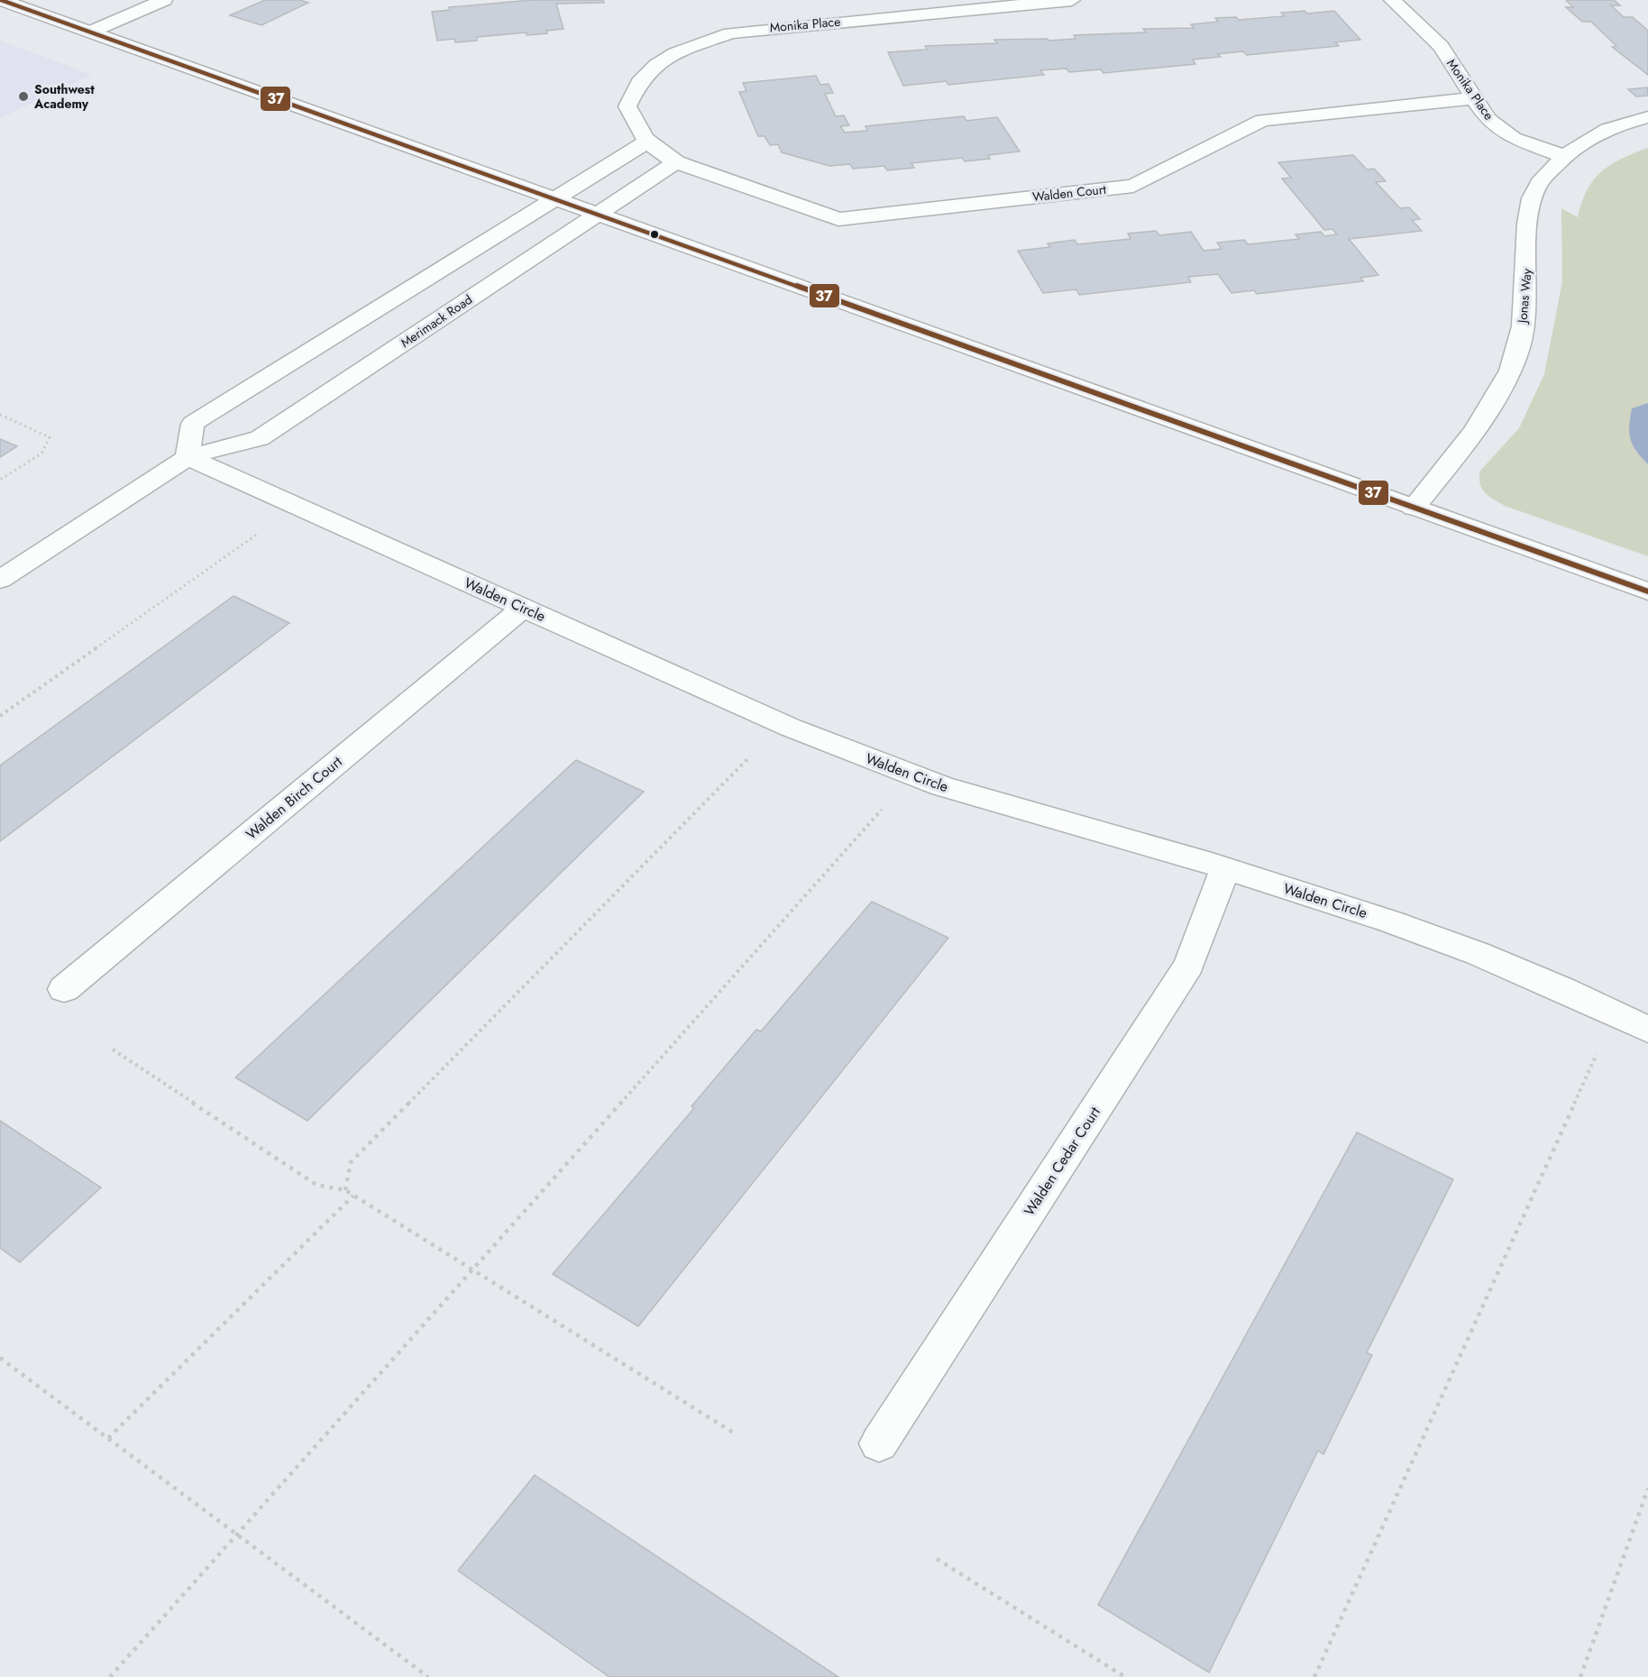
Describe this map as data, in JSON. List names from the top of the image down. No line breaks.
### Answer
{"streets":{"street":["Monika Place","Walden Court","Jonas Way","Merimack Road","Walden Circle","Walden Birch Court","Walden Cedar Court"]},"crossings":[["Monika Place","Walden Court"],["Monika Place","Jonas Way"],["Monika Place","Merimack Road"],["Walden Court","Merimack Road"],["Merimack Road","Walden Circle"],["Walden Circle","Walden Birch Court"],["Walden Circle","Walden Cedar Court"]],"places":["Southwest Academy"],"lines":["transit line 37"]}
